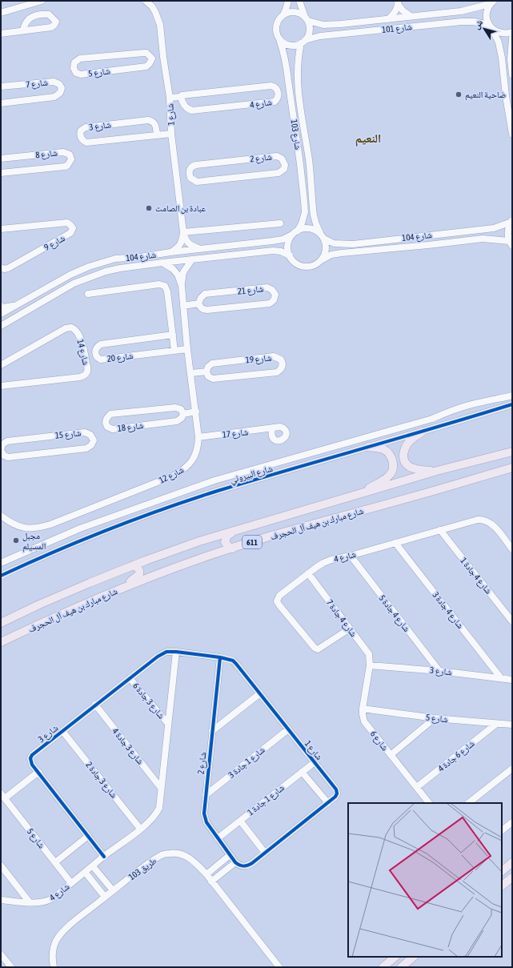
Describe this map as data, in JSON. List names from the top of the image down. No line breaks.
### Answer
{"streets":{"main road":["شارع مبارك بن هيف آل الحجرف","611"],"street":["شارع 101","شارع 5","شارع 7","شارع 4","شارع 1","شارع 3","شارع 103","شارع 8","شارع 2","شارع 104","شارع 9","شارع 21","شارع 14","شارع 20","شارع 19","شارع 18","شارع 17","شارع 15","شارع البيروني","شارع 12","شارع 4 جادة 1","شارع 4 جادة 3","شارع 4 جادة 5","شارع 4 جادة 7","شارع 3 جادة 6","شارع 6","شارع 3 جادة 4","شارع 6 جادة 4","شارع 1 جادة 3","شارع 3 جادة 2","شارع 1 جادة 1","طريق 103"]},"crossings":[["شارع 101","شارع 103"],["شارع 5","شارع 4"],["شارع 5","شارع 1"],["شارع 5","شارع 6"],["شارع 5","شارع 6 جادة 4"],["شارع 4","شارع 1"],["شارع 4","شارع 4 جادة 1"],["شارع 4","شارع 4 جادة 3"],["شارع 4","شارع 4 جادة 5"],["شارع 4","شارع 4 جادة 7"],["شارع 1","شارع 3"],["شارع 1","شارع 2"],["شارع 1","شارع 104"],["شارع 1","شارع 1 جادة 3"],["شارع 1","شارع 1 جادة 1"],["شارع 3","شارع 4 جادة 3"],["شارع 3","شارع 4 جادة 5"],["شارع 3","شارع 4 جادة 7"],["شارع 3","شارع 3 جادة 6"],["شارع 3","شارع 6"],["شارع 3","شارع 3 جادة 4"],["شارع 3","شارع 3 جادة 2"],["شارع 103","شارع 104"],["شارع 2","شارع 1 جادة 3"],["شارع 2","شارع 1 جادة 1"],["شارع 104","شارع 12"],["شارع 20","شارع 12"],["شارع 18","شارع 12"],["شارع 17","شارع 12"],["شارع 4 جادة 7","شارع 6"],["شارع 6","شارع 6 جادة 4"]],"districts":["النعيم"],"places":["ضاحية النعيم","عبادة بن الصامت","مجبل المسيلم"],"north":"top left"}
